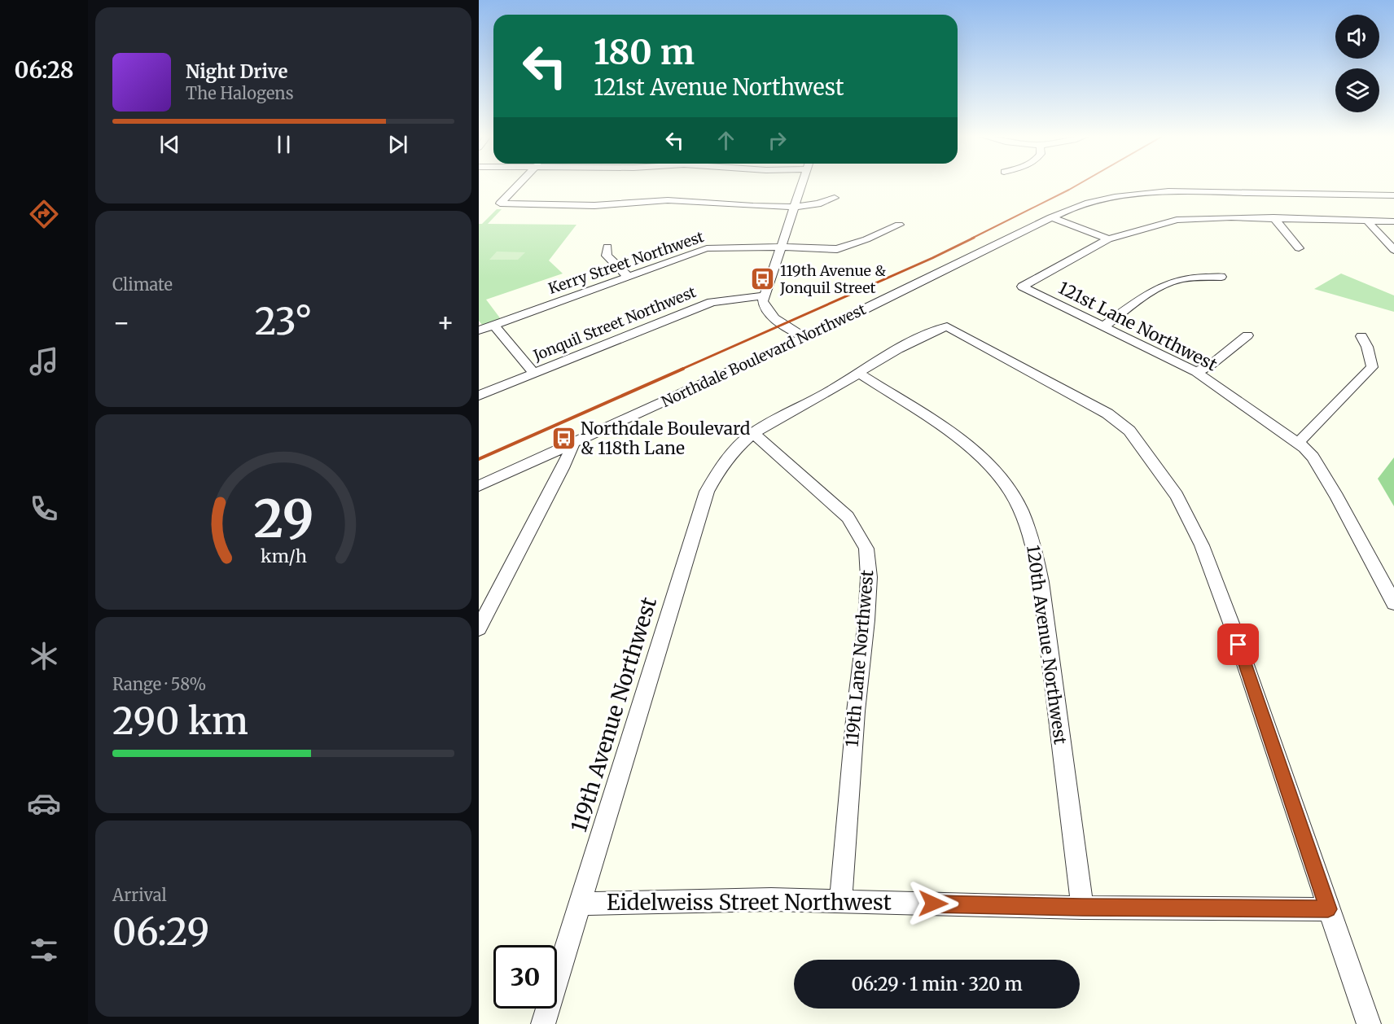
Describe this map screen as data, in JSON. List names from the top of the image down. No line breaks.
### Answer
{"streets":{"street":["Kerry Street Northwest","Jonquil Street Northwest","121st Lane Northwest","Northdale Boulevard Northwest","120th Avenue Northwest","119th Lane Northwest","119th Avenue Northwest","Eidelweiss Street Northwest"]},"crossings":[["120th Avenue Northwest","Eidelweiss Street Northwest"],["119th Lane Northwest","119th Avenue Northwest"],["119th Lane Northwest","Eidelweiss Street Northwest"],["119th Avenue Northwest","Eidelweiss Street Northwest"]],"places":{"bus stop":["119th Avenue & Jonquil Street","Northdale Boulevard & 118th Lane"]},"page":{"tabs":"06:28","turn":["180 m","121st Avenue Northwest"],"song":["Night Drive","The Halogens"],"tile":["Climate",["Range · 58%","290 km"],["Arrival","06:29"]],"heat":["−","23°","+"],"limit":"30","trip":"06:29 · 1 min · 320 m","gauge":["29","km/h"]}}
